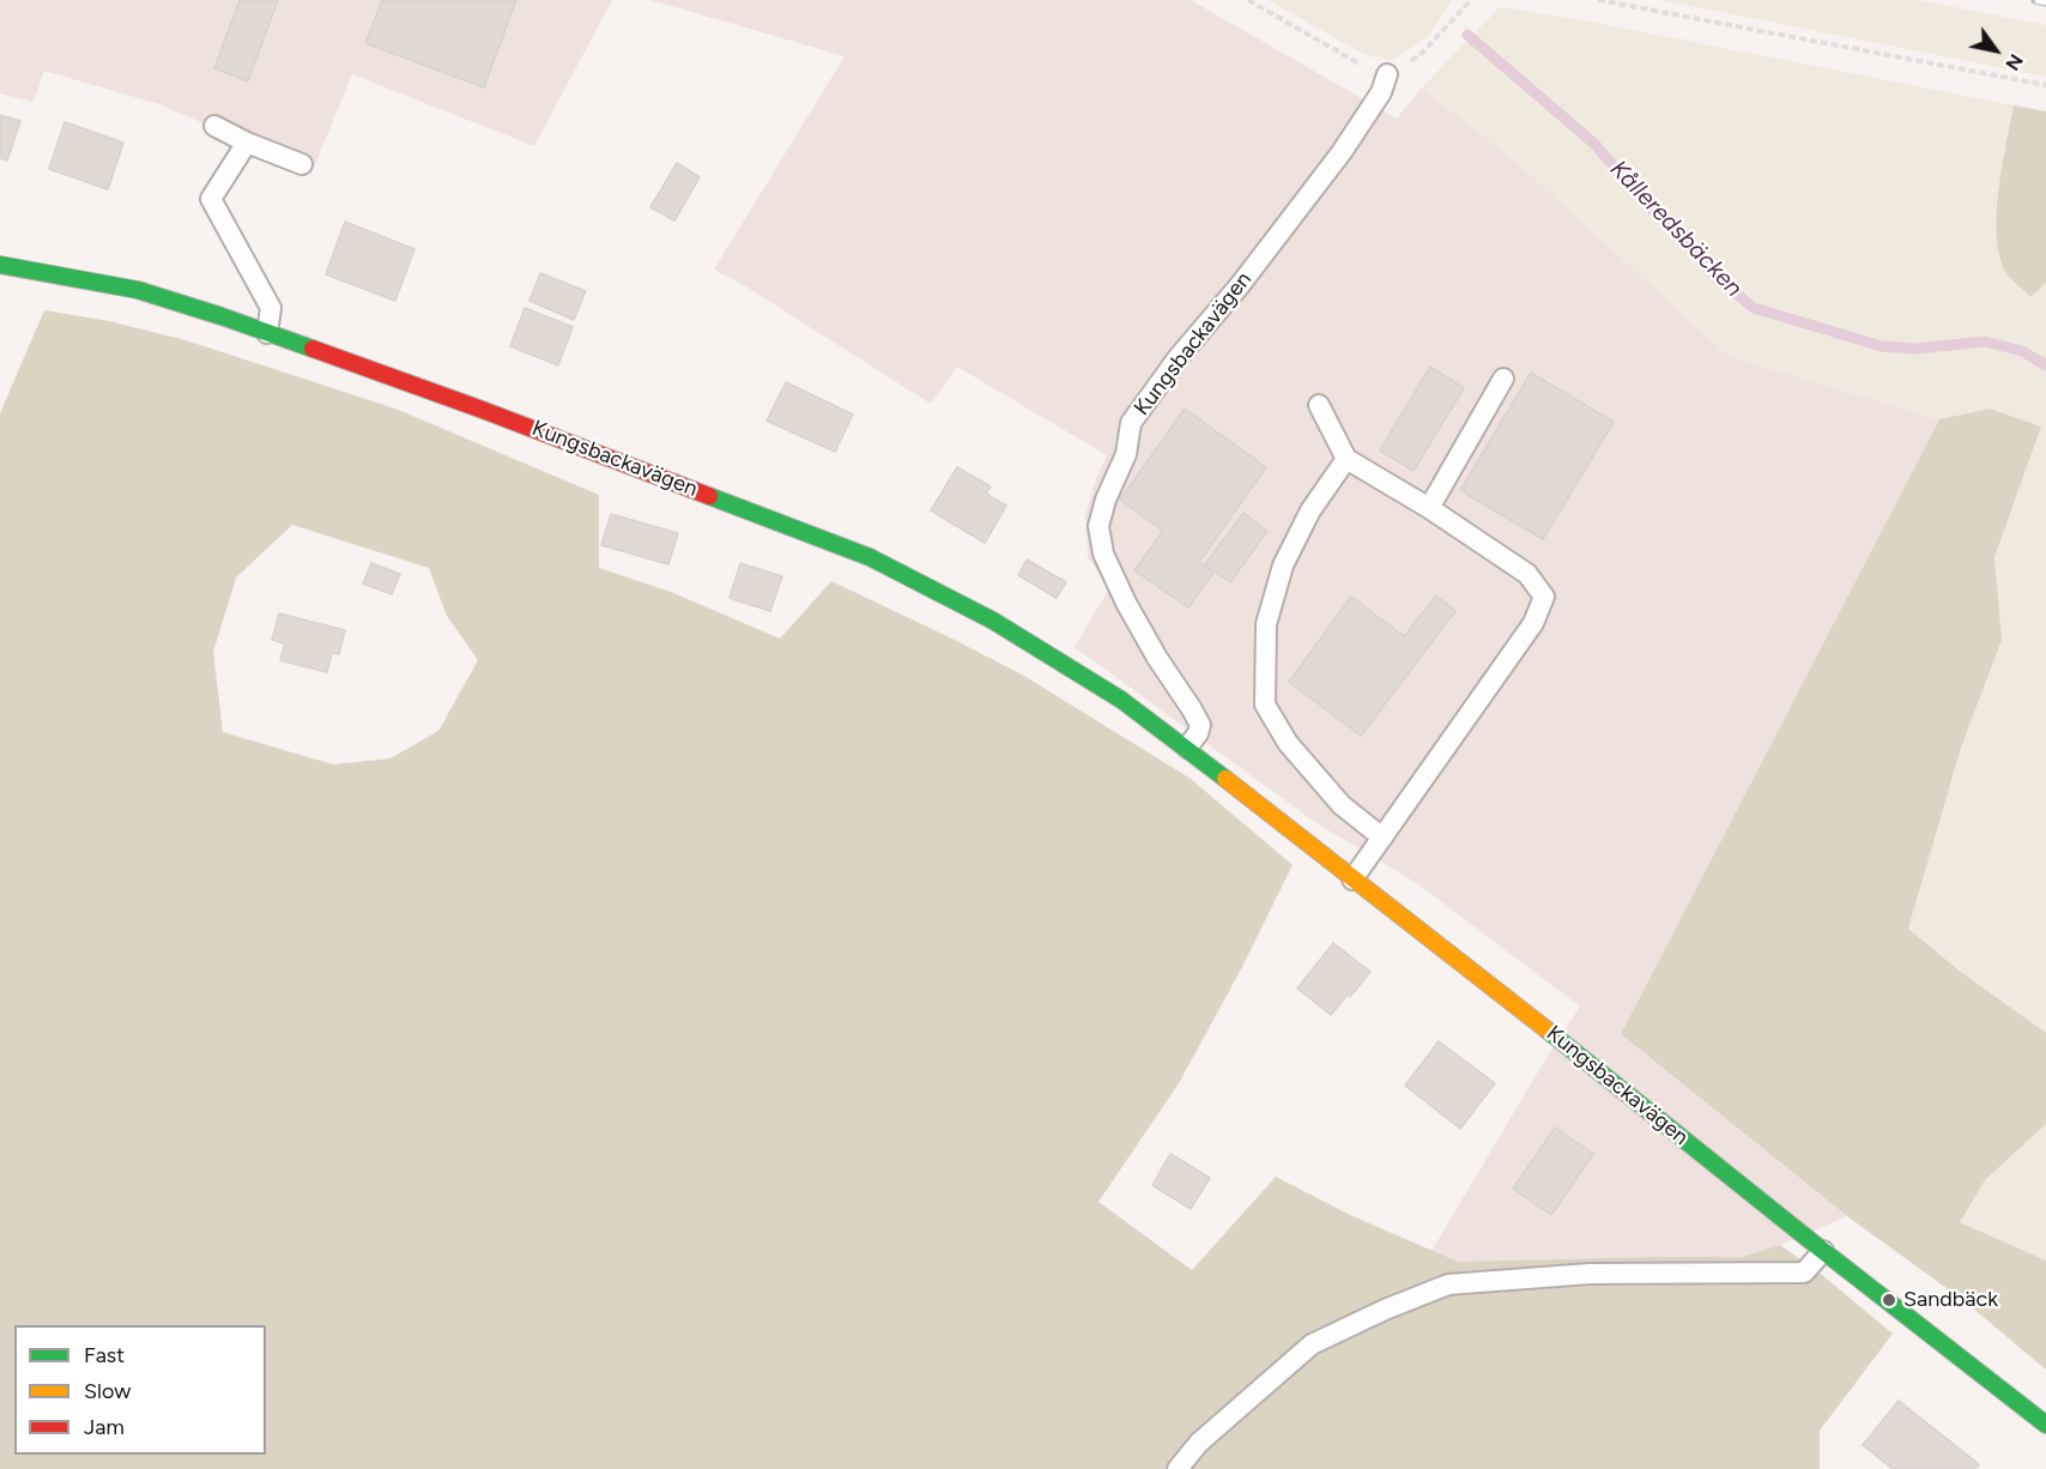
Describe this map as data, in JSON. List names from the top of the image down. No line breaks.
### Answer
{"streets":{"street":["Kungsbackavägen"]},"water":["Kålleredsbäcken"],"places":["Sandbäck"],"legend":["Fast","Slow","Jam"],"north":"bottom right"}
